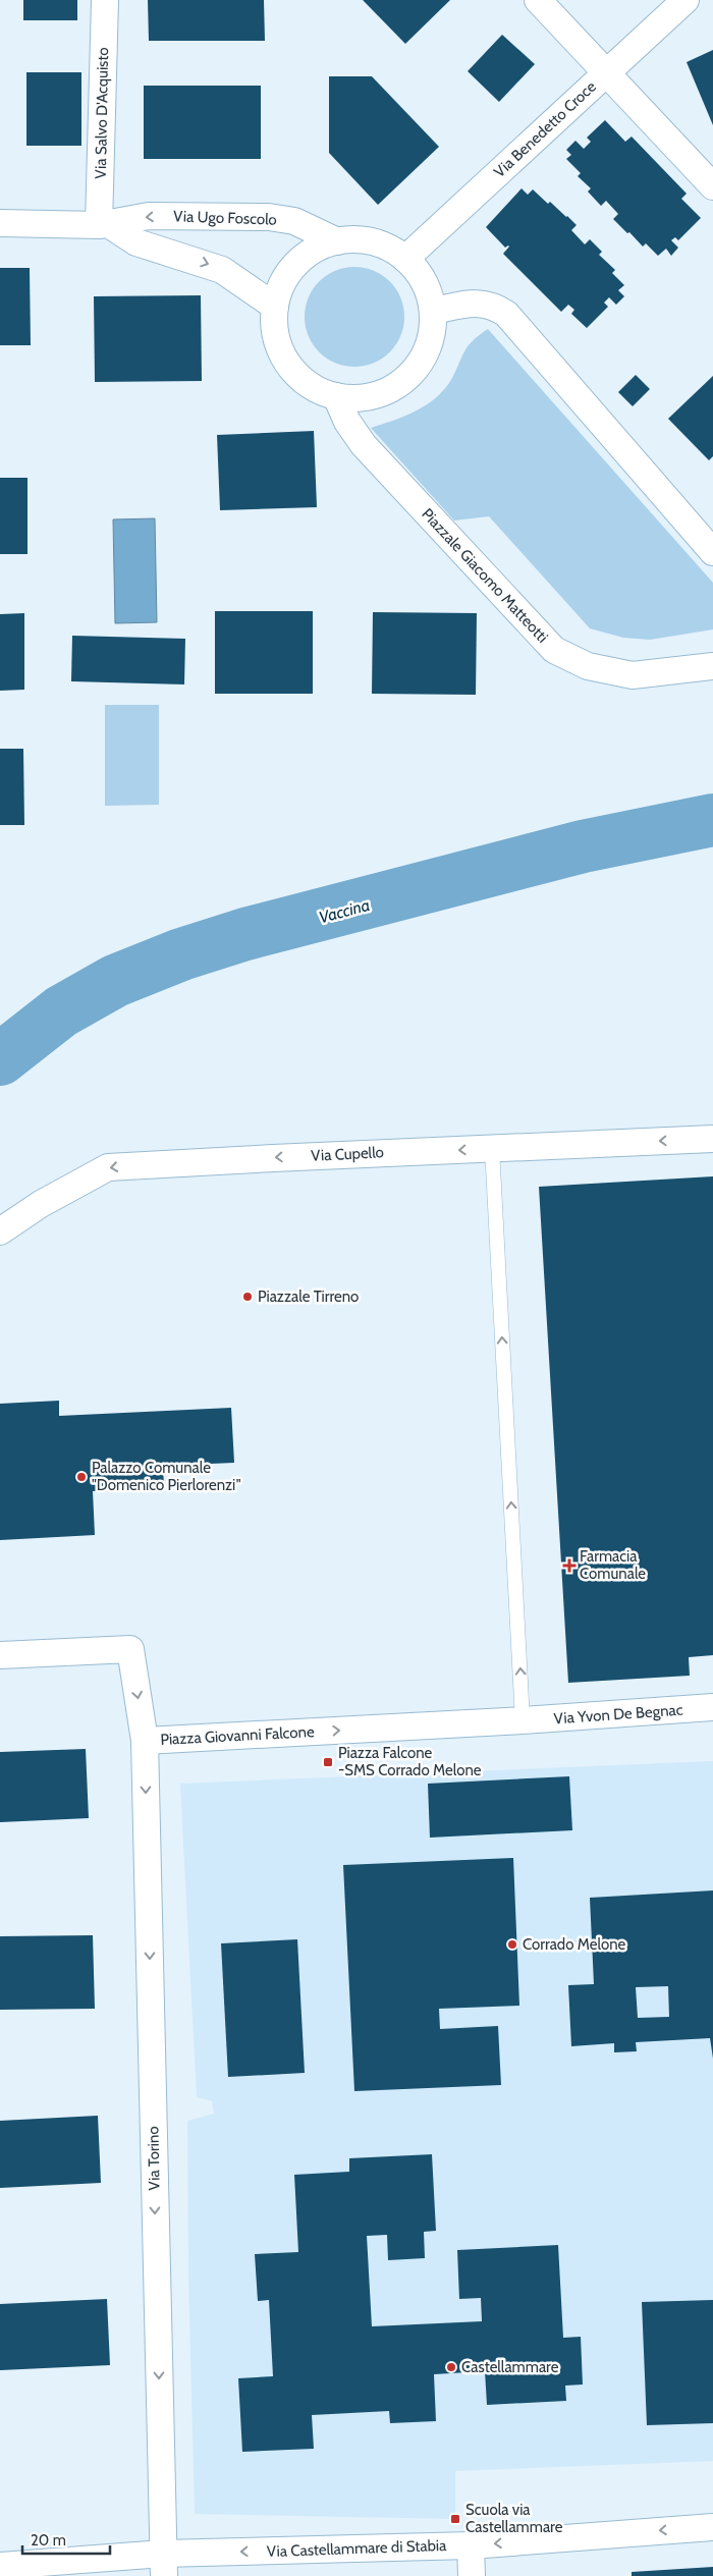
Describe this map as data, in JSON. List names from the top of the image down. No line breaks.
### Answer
{"streets":{"street":["Via Salvo D'Acquisto","Via Benedetto Croce","Via Ugo Foscolo","Piazzale Giacomo Matteotti","Via Cupello","Via Yvon De Begnac","Piazza Giovanni Falcone","Via Torino","Via Castellammare di Stabia"]},"crossings":[["Via Salvo D'Acquisto","Via Ugo Foscolo"],["Via Benedetto Croce","Via Ugo Foscolo"],["Via Benedetto Croce","Piazzale Giacomo Matteotti"],["Via Ugo Foscolo","Piazzale Giacomo Matteotti"],["Via Yvon De Begnac","Piazza Giovanni Falcone"],["Piazza Giovanni Falcone","Via Torino"],["Via Torino","Via Castellammare di Stabia"]],"one_way":["Via Cupello","Piazza Giovanni Falcone","Via Torino","Via Castellammare di Stabia"],"water":["Vaccina"],"places":{"other":["Piazzale Tirreno","Palazzo Comunale \"Domenico Pierlorenzi\"","Corrado Melone","Castellammare"],"health":["Farmacia Comunale"],"transit":["Piazza Falcone -SMS Corrado Melone","Scuola via Castellammare"]},"scale_bar":"20 m"}
